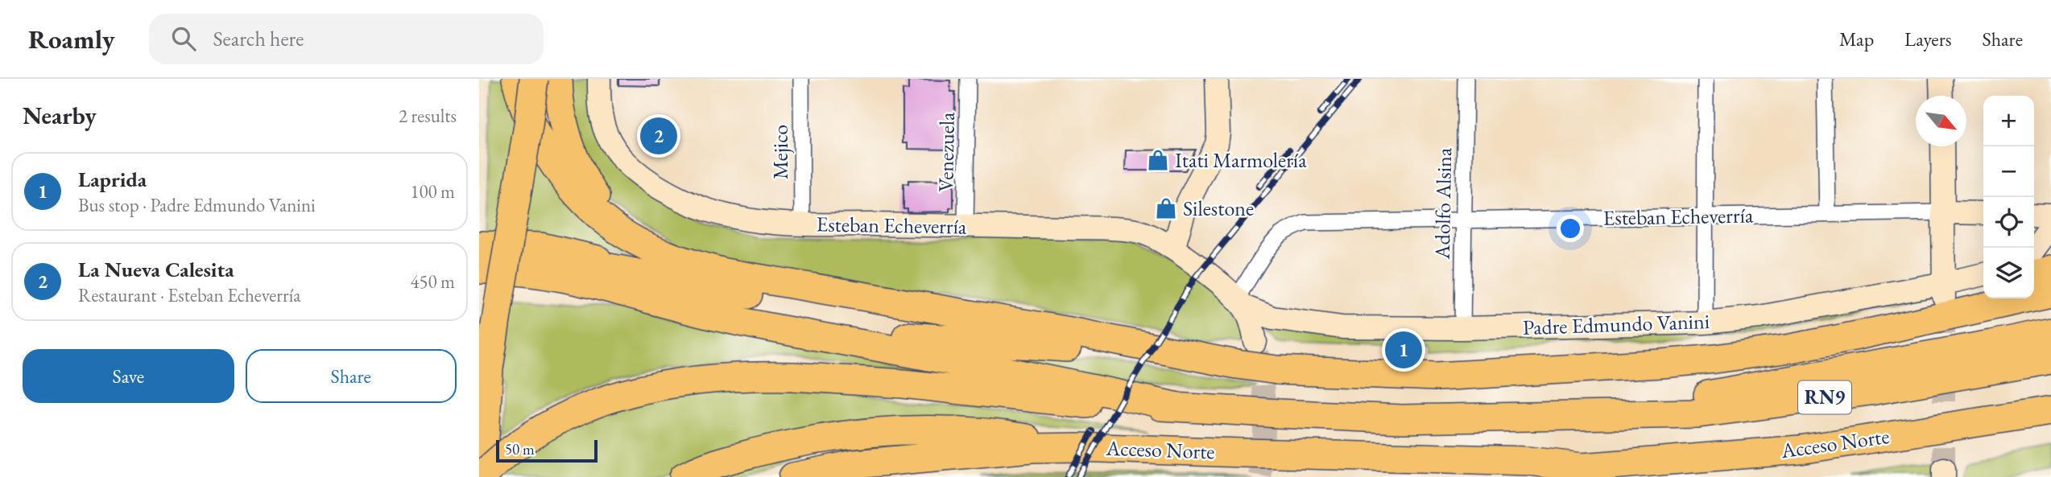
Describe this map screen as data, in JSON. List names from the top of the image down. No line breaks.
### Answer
{"streets":{"highway":["RN9","Acceso Norte"],"street":["Mejico","Venezuela","Adolfo Alsina","Esteban Echeverría","Padre Edmundo Vanini"]},"crossings":[["Mejico","Esteban Echeverría"],["Venezuela","Esteban Echeverría"],["Adolfo Alsina","Esteban Echeverría"],["Adolfo Alsina","Padre Edmundo Vanini"],["Esteban Echeverría","Padre Edmundo Vanini"]],"places":{"shop":["Itati Marmolería","Silestone"]},"scale_bar":"50 m","north":"bottom right","page":{"header":"Roamly","search":"Search here","nav":["Map","Layers","Share"],"heading":["Nearby","2 results"],"map_buttons":["+","−"],"pins":["2","1"],"list":[{"mark":"1","name":"Laprida","note":"Bus stop · Padre Edmundo Vanini","value":"100 m"},{"mark":"2","name":"La Nueva Calesita","note":"Restaurant · Esteban Echeverría","value":"450 m"}],"buttons":["Save","Share"],"scale":"50 m"}}
